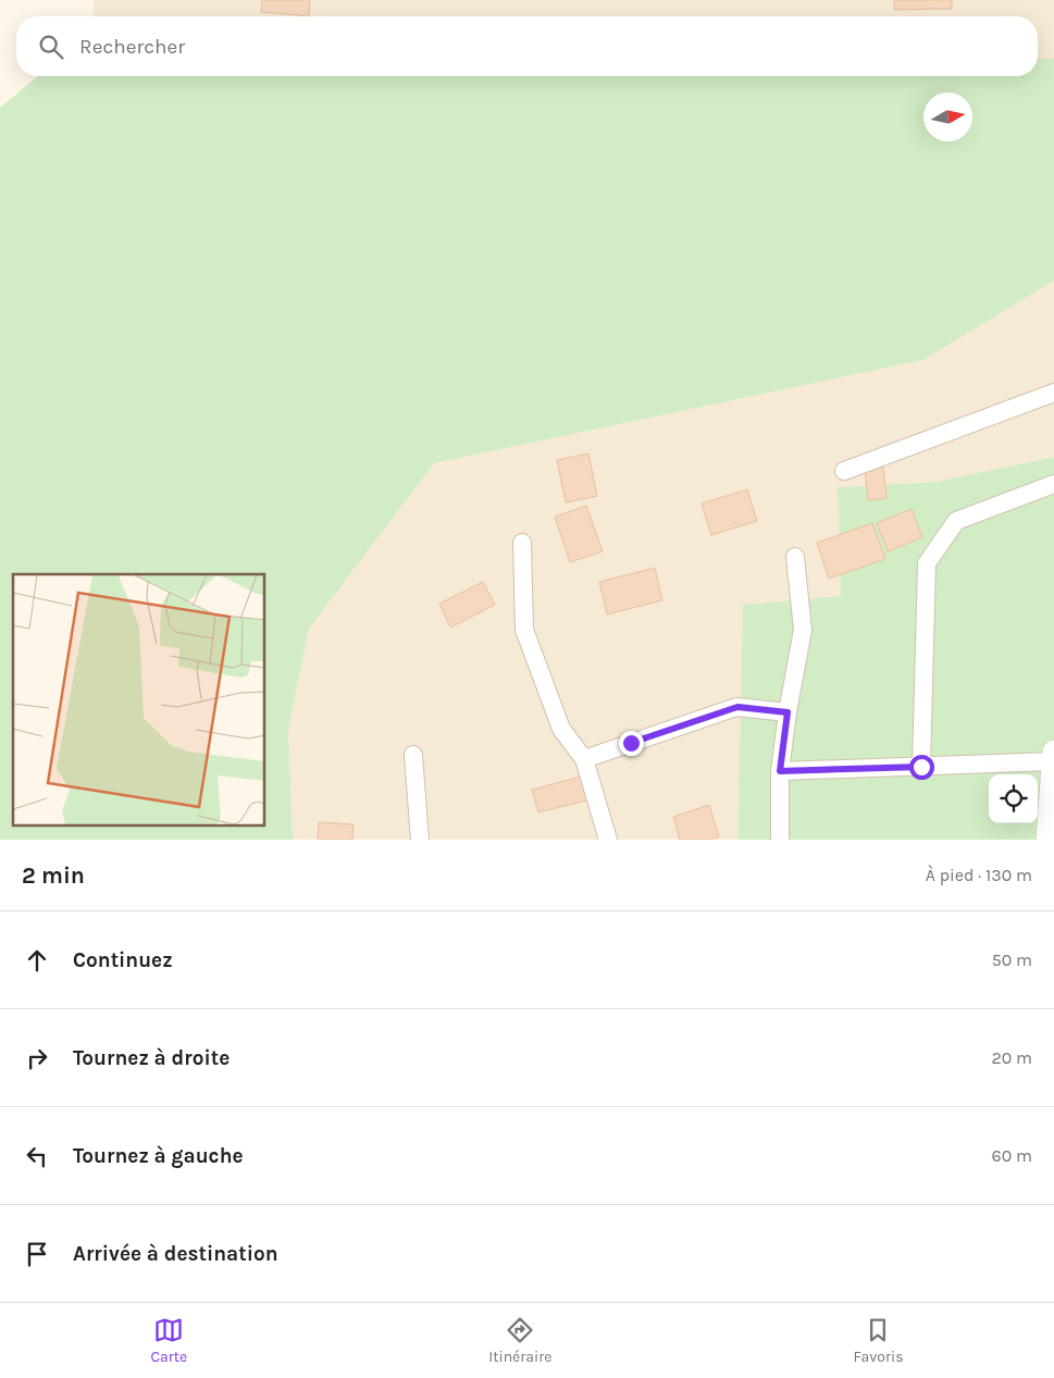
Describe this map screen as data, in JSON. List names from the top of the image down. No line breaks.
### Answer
{"north":"right","page":{"search":"Rechercher","heading":["2 min","À pied · 130 m"],"list":[["Continuez","50 m"],["Tournez à droite","20 m"],["Tournez à gauche","60 m"],"Arrivée à destination"],"nav":["Carte","Itinéraire","Favoris"]}}
